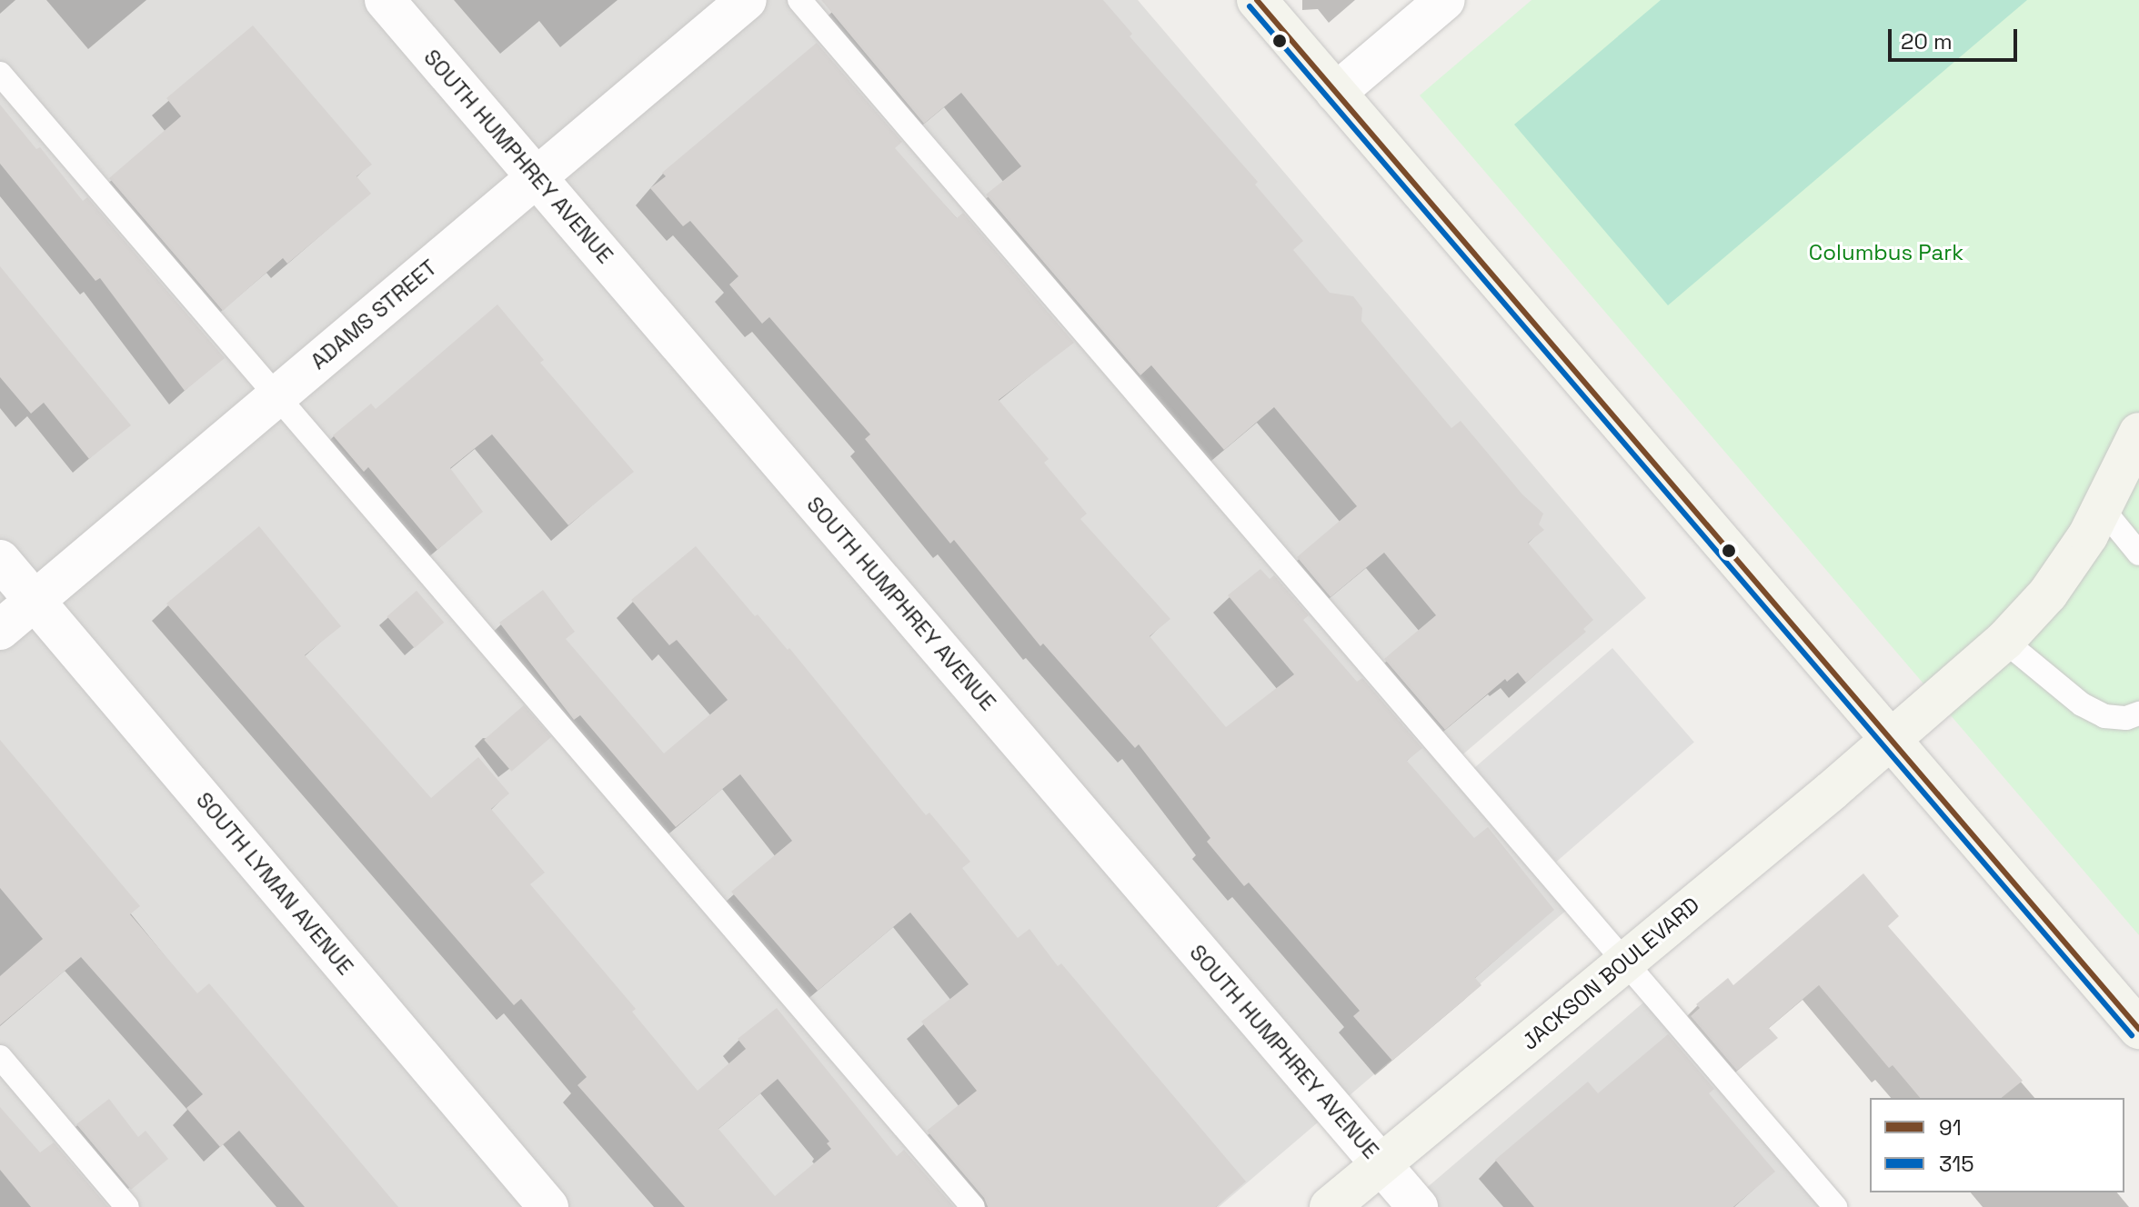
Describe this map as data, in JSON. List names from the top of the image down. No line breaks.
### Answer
{"streets":{"street":["SOUTH HUMPHREY AVENUE","ADAMS STREET","SOUTH LYMAN AVENUE","JACKSON BOULEVARD"]},"crossings":[["SOUTH HUMPHREY AVENUE","ADAMS STREET"],["SOUTH HUMPHREY AVENUE","JACKSON BOULEVARD"],["ADAMS STREET","SOUTH LYMAN AVENUE"]],"parks":["Columbus Park"],"lines":["transit line 91","transit line 315"],"legend":["91","315"],"scale_bar":"20 m"}
